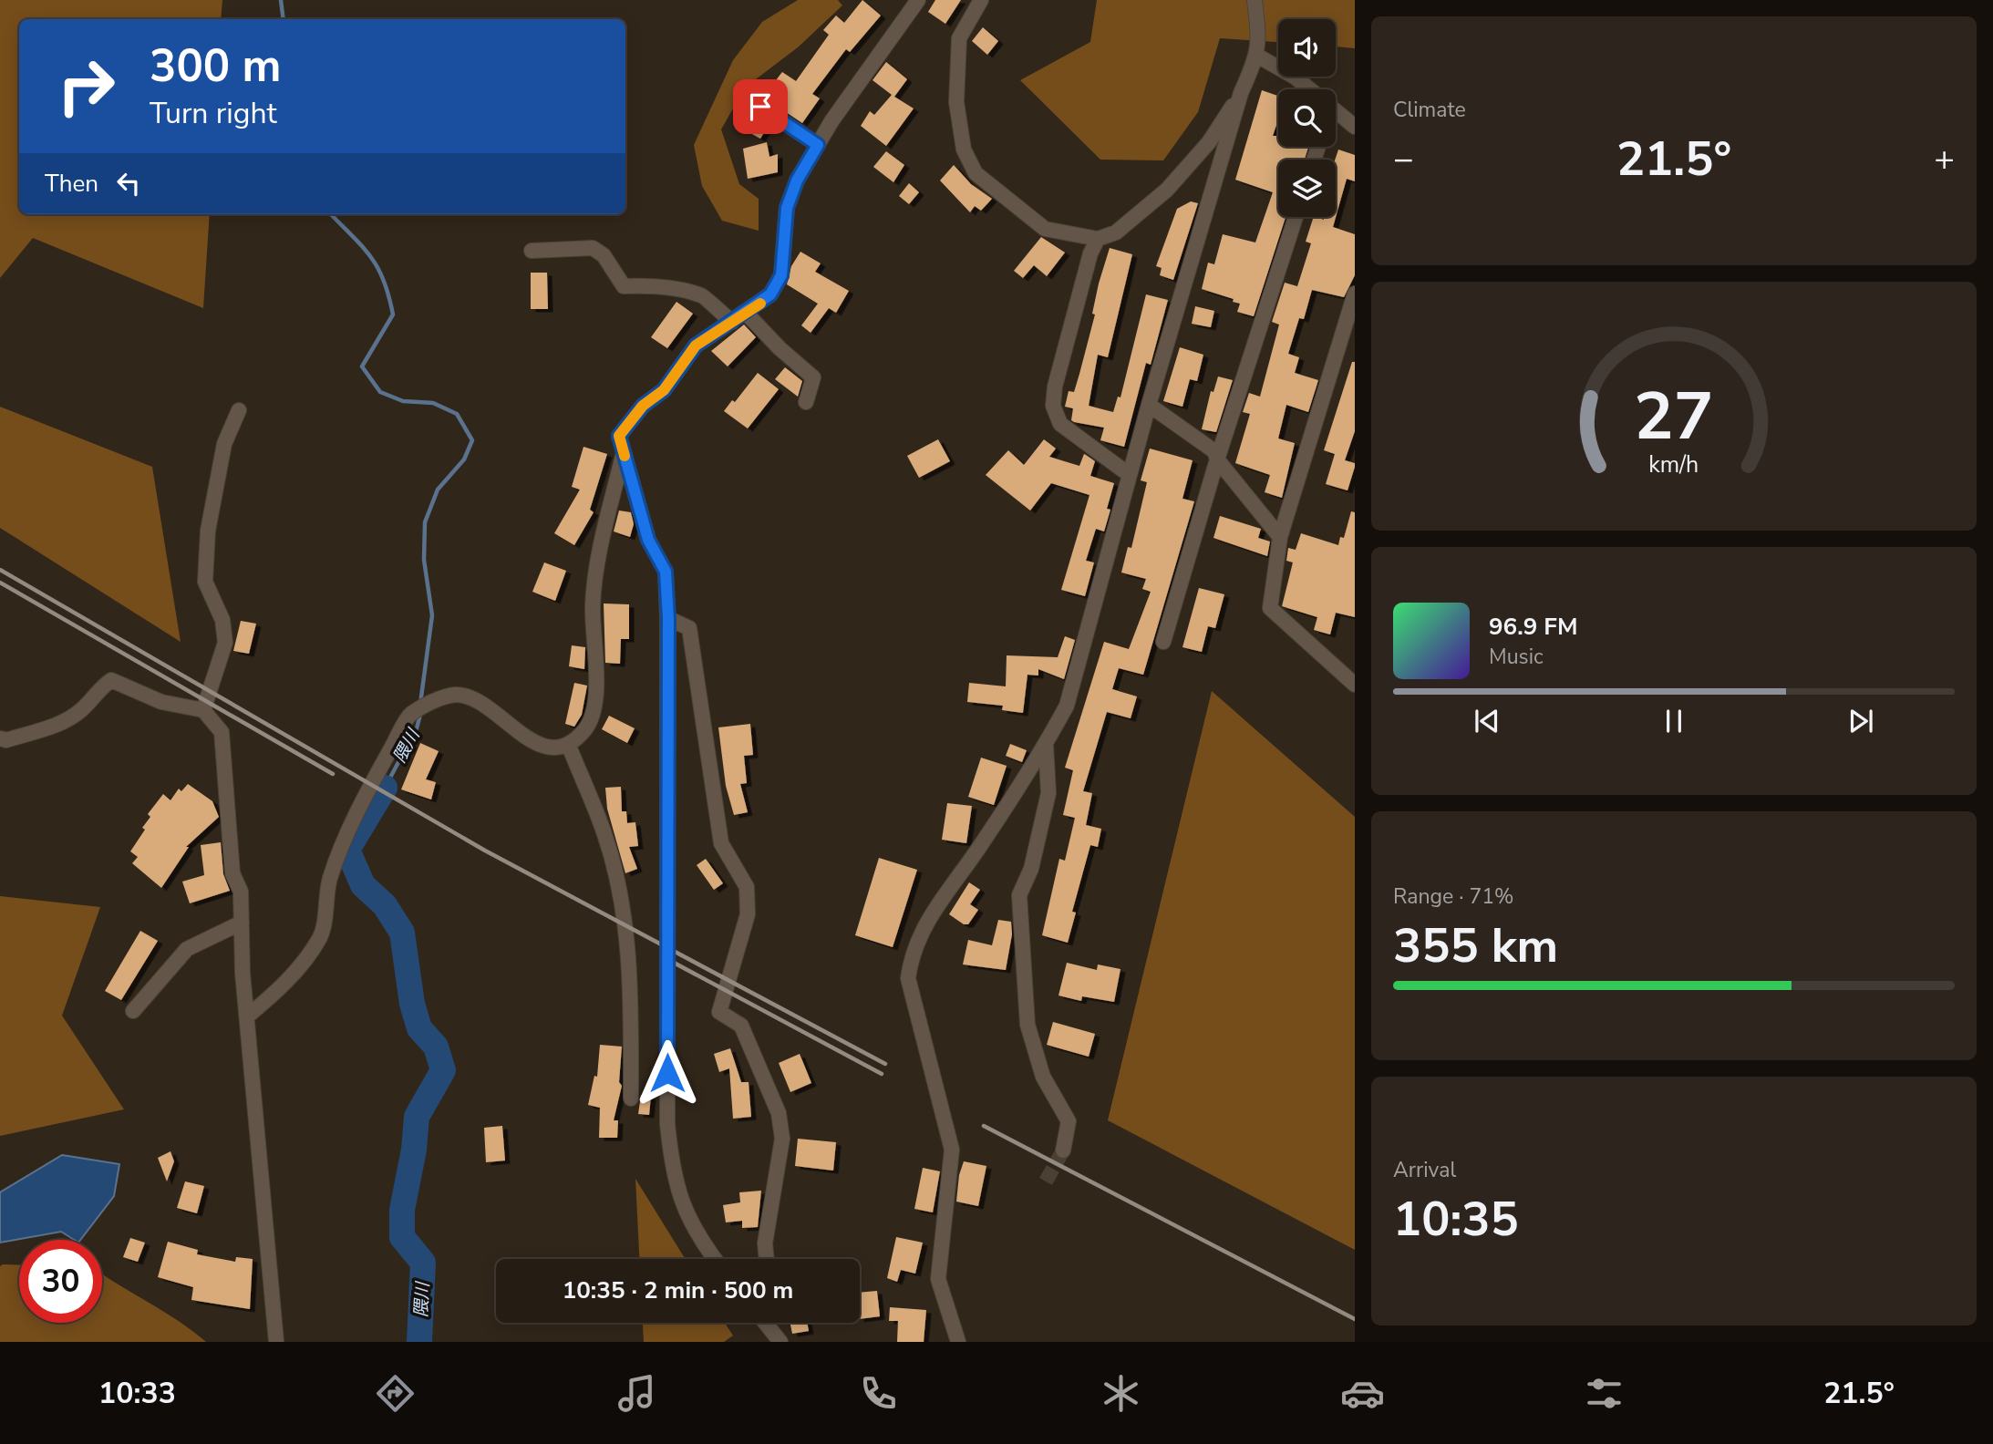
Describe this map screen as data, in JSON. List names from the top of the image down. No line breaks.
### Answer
{"water":["隈川"],"page":{"tile":["Climate",["Range · 71%","355 km"],["Arrival","10:35"]],"turn":["300 m","Turn right"],"heat":["−","21.5°","+"],"then":"Then","song":["96.9 FM","Music"],"limit":"30","trip":"10:35 · 2 min · 500 m","tabs":["10:33","21.5°"],"gauge":["27","km/h"]}}
